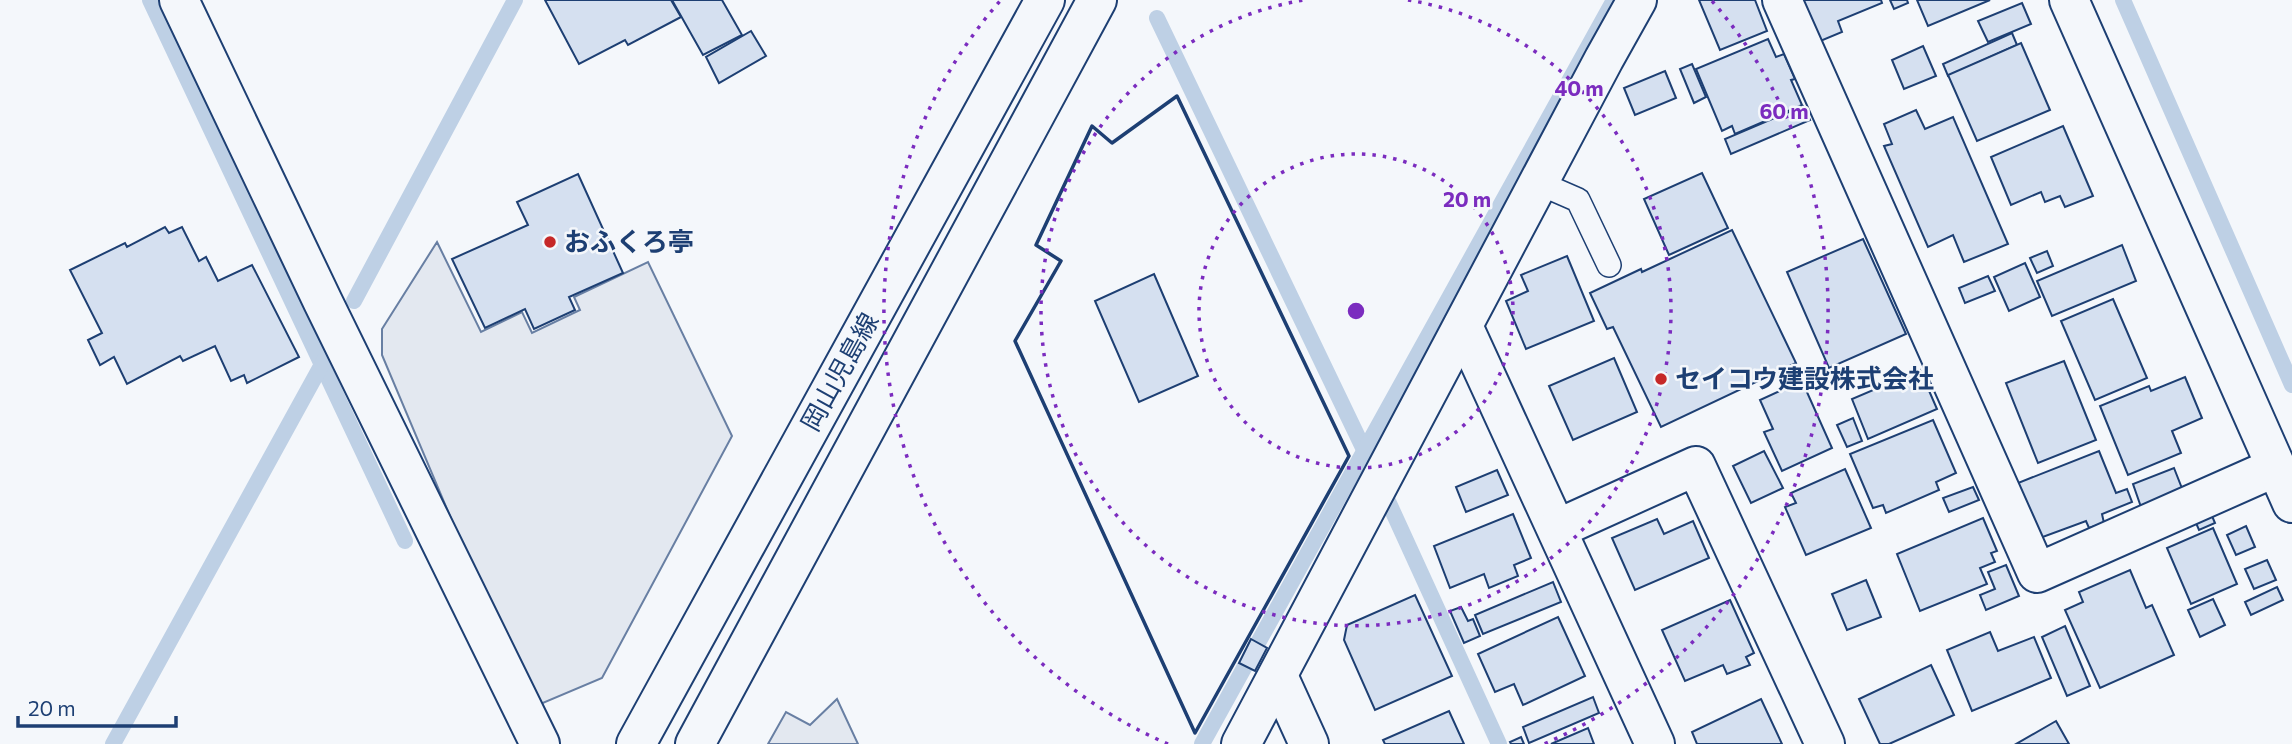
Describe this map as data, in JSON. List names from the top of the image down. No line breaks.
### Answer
{"streets":{"street":["岡山児島線"]},"places":["おふくろ亭","セイコウ建設株式会社"],"scale_bar":"20 m","rings":["40 m","60 m","20 m"]}
